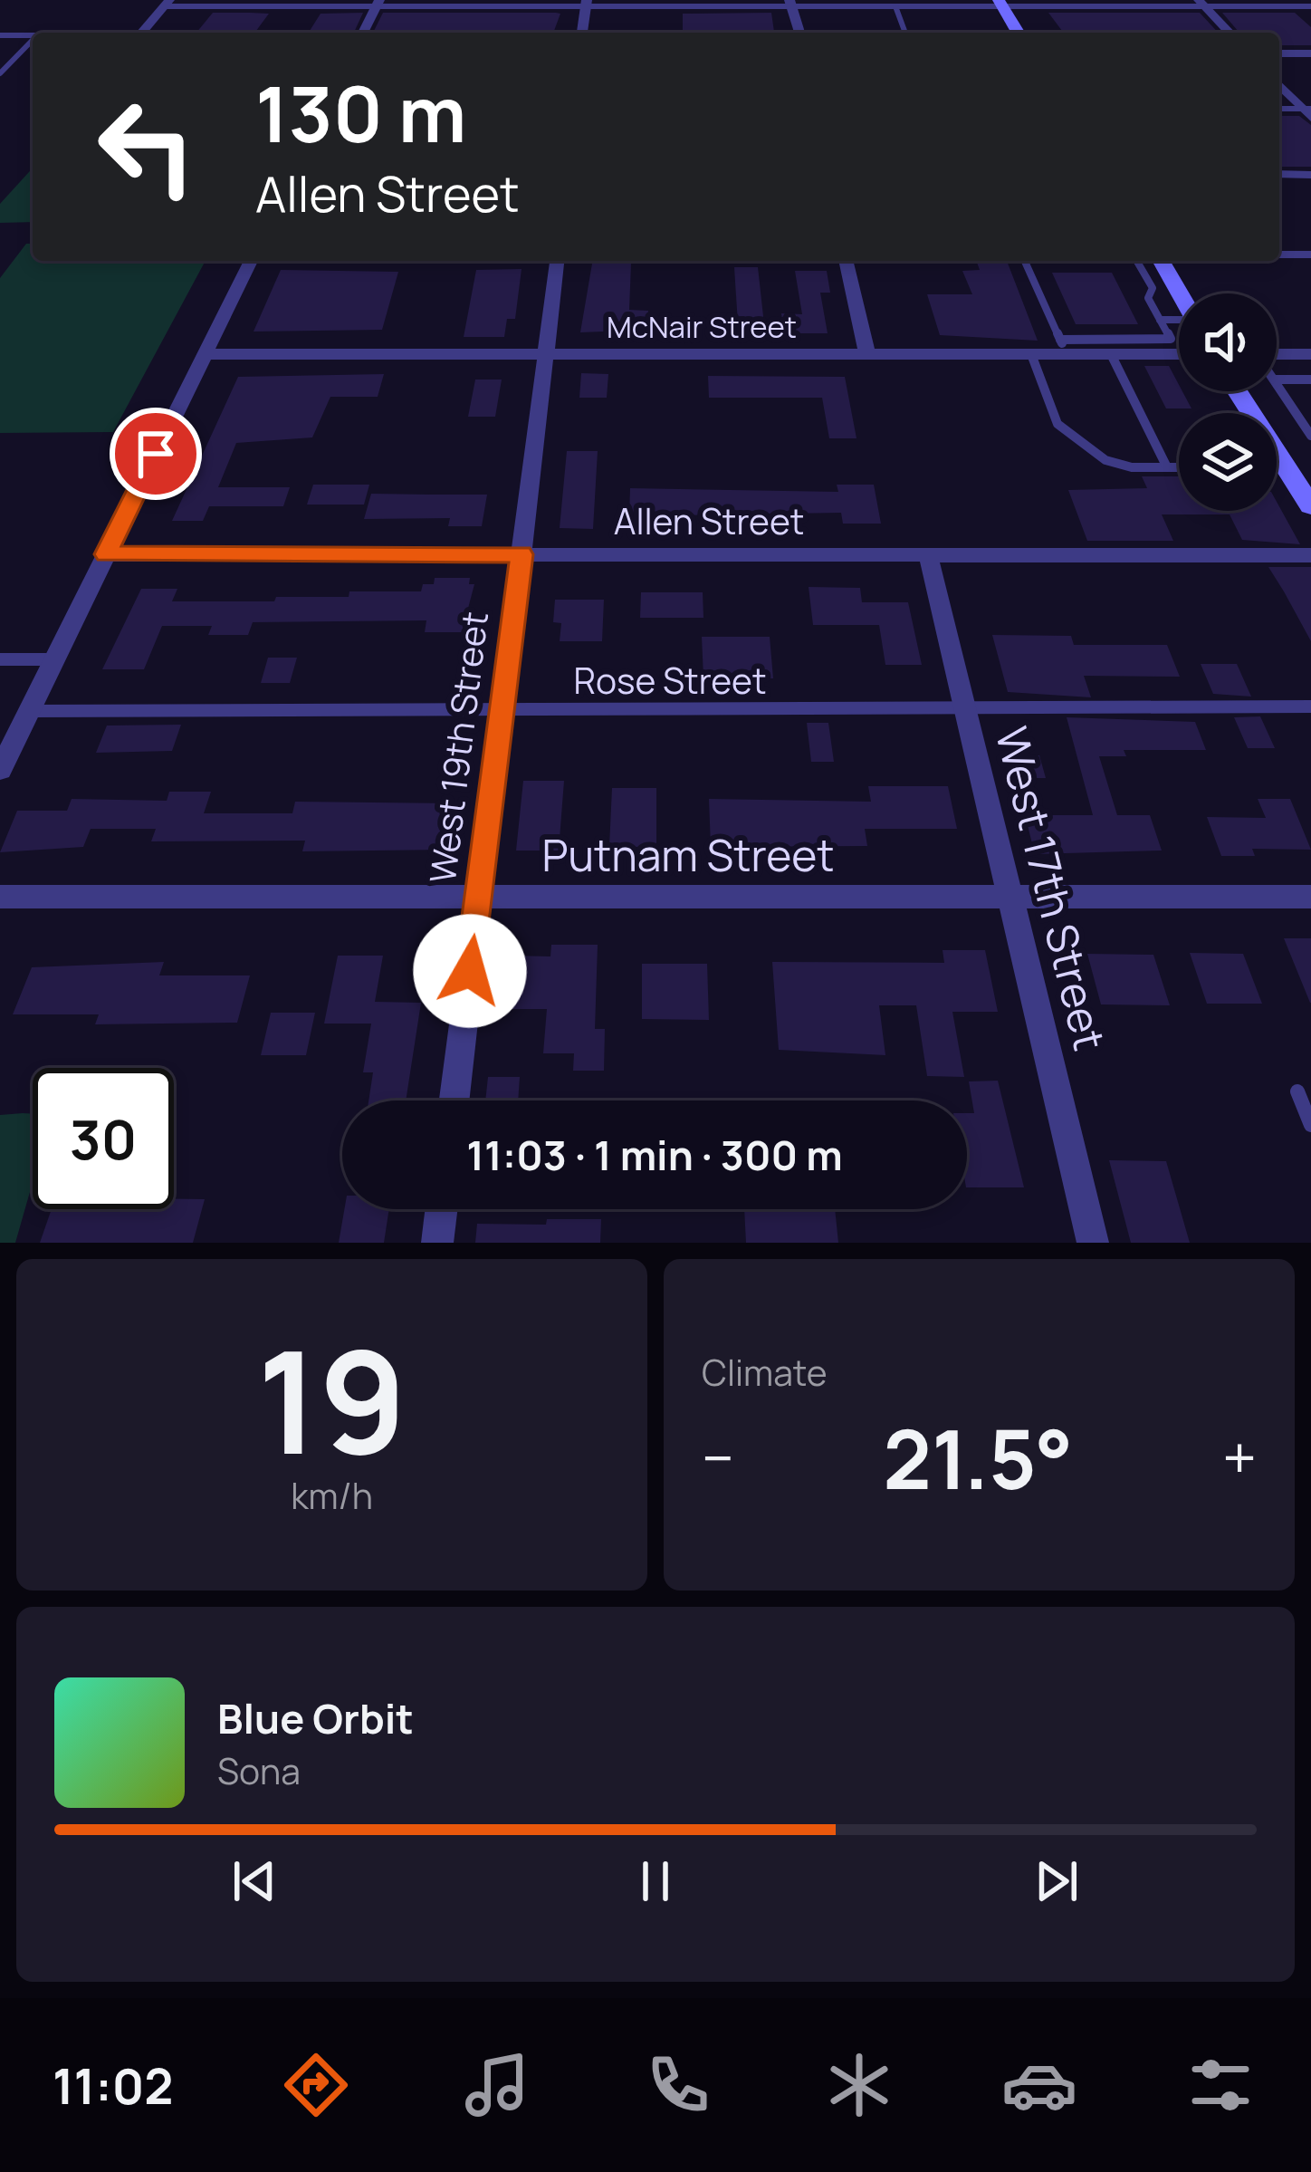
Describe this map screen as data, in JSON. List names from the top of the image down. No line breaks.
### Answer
{"streets":{"street":["McNair Street","Allen Street","West 19th Street","Putnam Street","West 17th Street"],"lane":["Rose Street"]},"crossings":[["McNair Street","West 19th Street"],["Allen Street","West 19th Street"],["Allen Street","West 17th Street"],["Rose Street","West 19th Street"],["Rose Street","West 17th Street"],["West 19th Street","Putnam Street"],["Putnam Street","West 17th Street"]],"page":{"turn":["130 m","Allen Street"],"limit":"30","trip":"11:03 · 1 min · 300 m","tile":[["19","km/h"],"Climate"],"heat":["−","21.5°","+"],"song":["Blue Orbit","Sona"],"tabs":"11:02"}}
